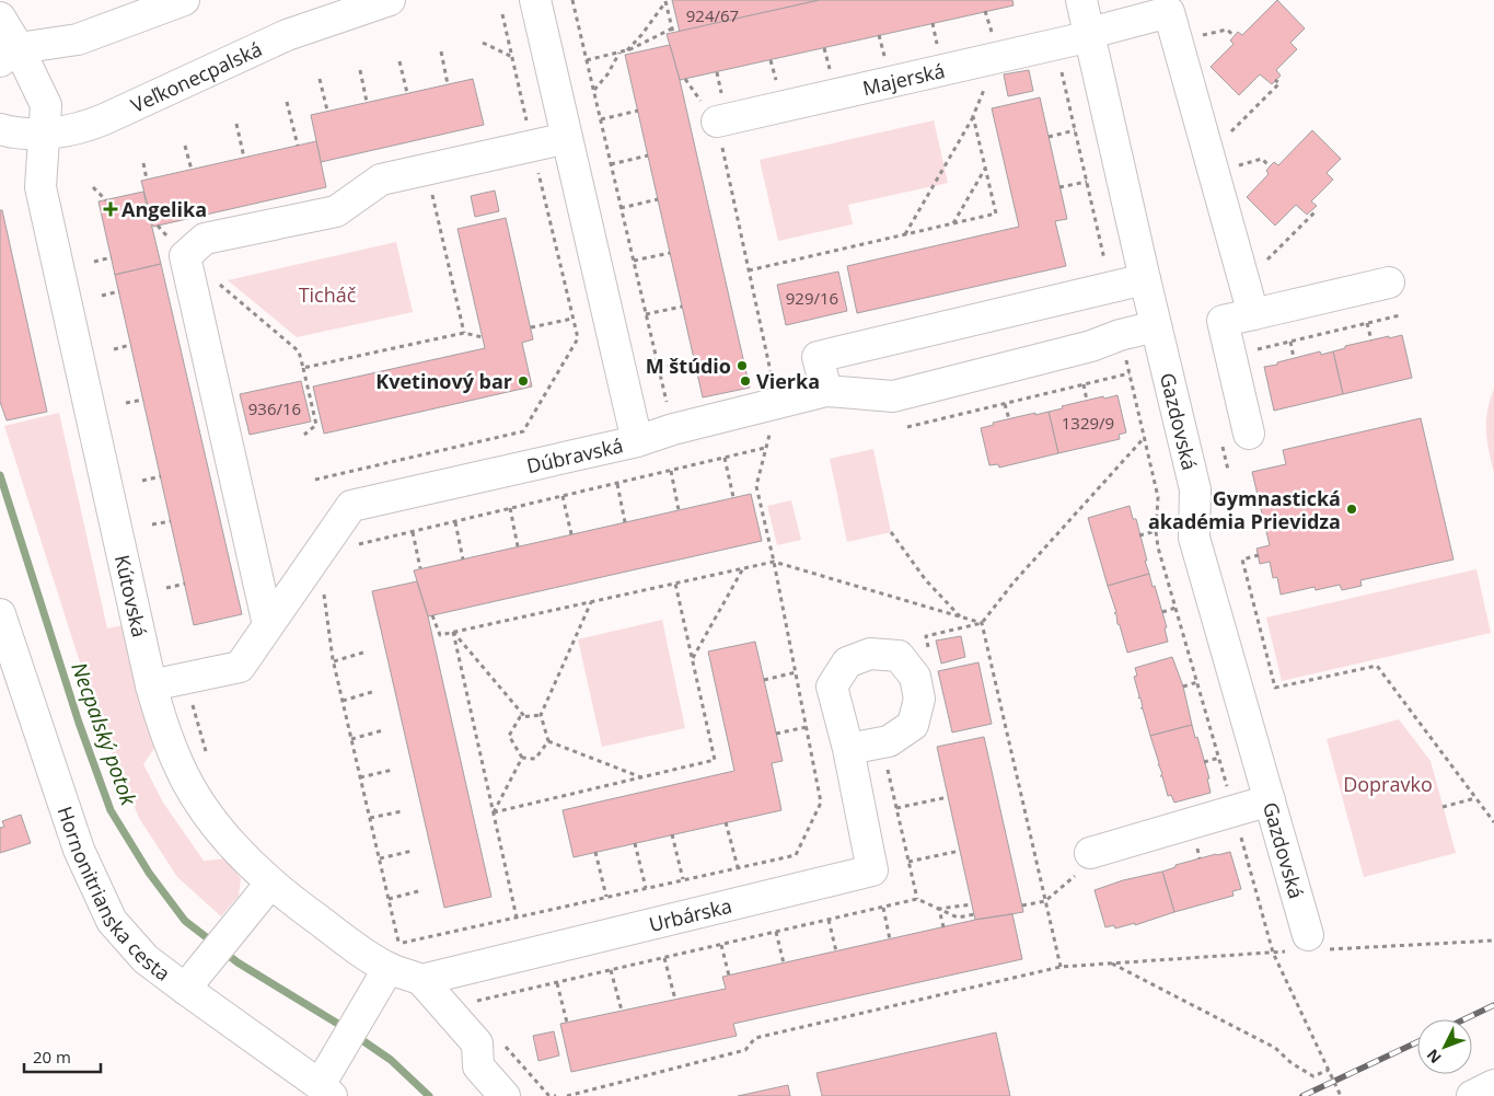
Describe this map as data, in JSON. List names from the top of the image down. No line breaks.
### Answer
{"streets":{"street":["Veľkonecpalská","Majerská","Gazdovská","Dúbravská","Kútovská","Hornonitrianska cesta","Urbárska"]},"crossings":[["Veľkonecpalská","Kútovská"],["Majerská","Gazdovská"],["Dúbravská","Kútovská"]],"water":["Necpalský potok"],"parks":["Ticháč","Dopravko"],"places":{"health":["Angelika"],"other":["M štúdio","Kvetinový bar","Vierka","Gymnastická akadémia Prievidza"]},"house_numbers":["924/67","929/16","936/16","1329/9"],"scale_bar":"20 m","north":"bottom left"}
